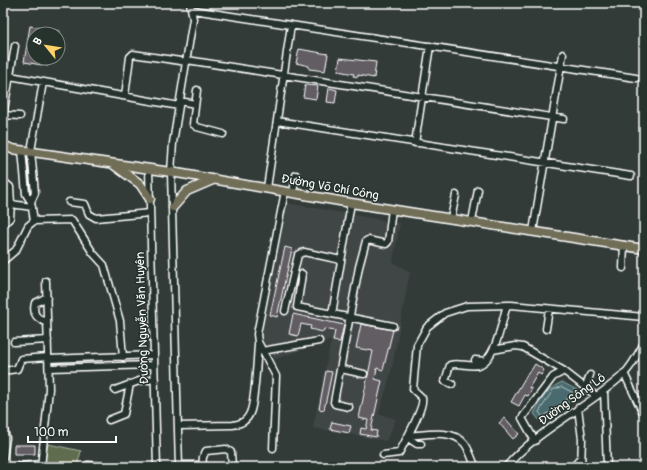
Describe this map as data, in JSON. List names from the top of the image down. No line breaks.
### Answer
{"streets":{"main road":["Đường Võ Chí Công"],"street":["Đường Nguyễn Văn Huyên","Đường Sông Lô"]},"crossings":[["Đường Võ Chí Công","Đường Nguyễn Văn Huyên"]],"scale_bar":"100 m","north":"top left"}
